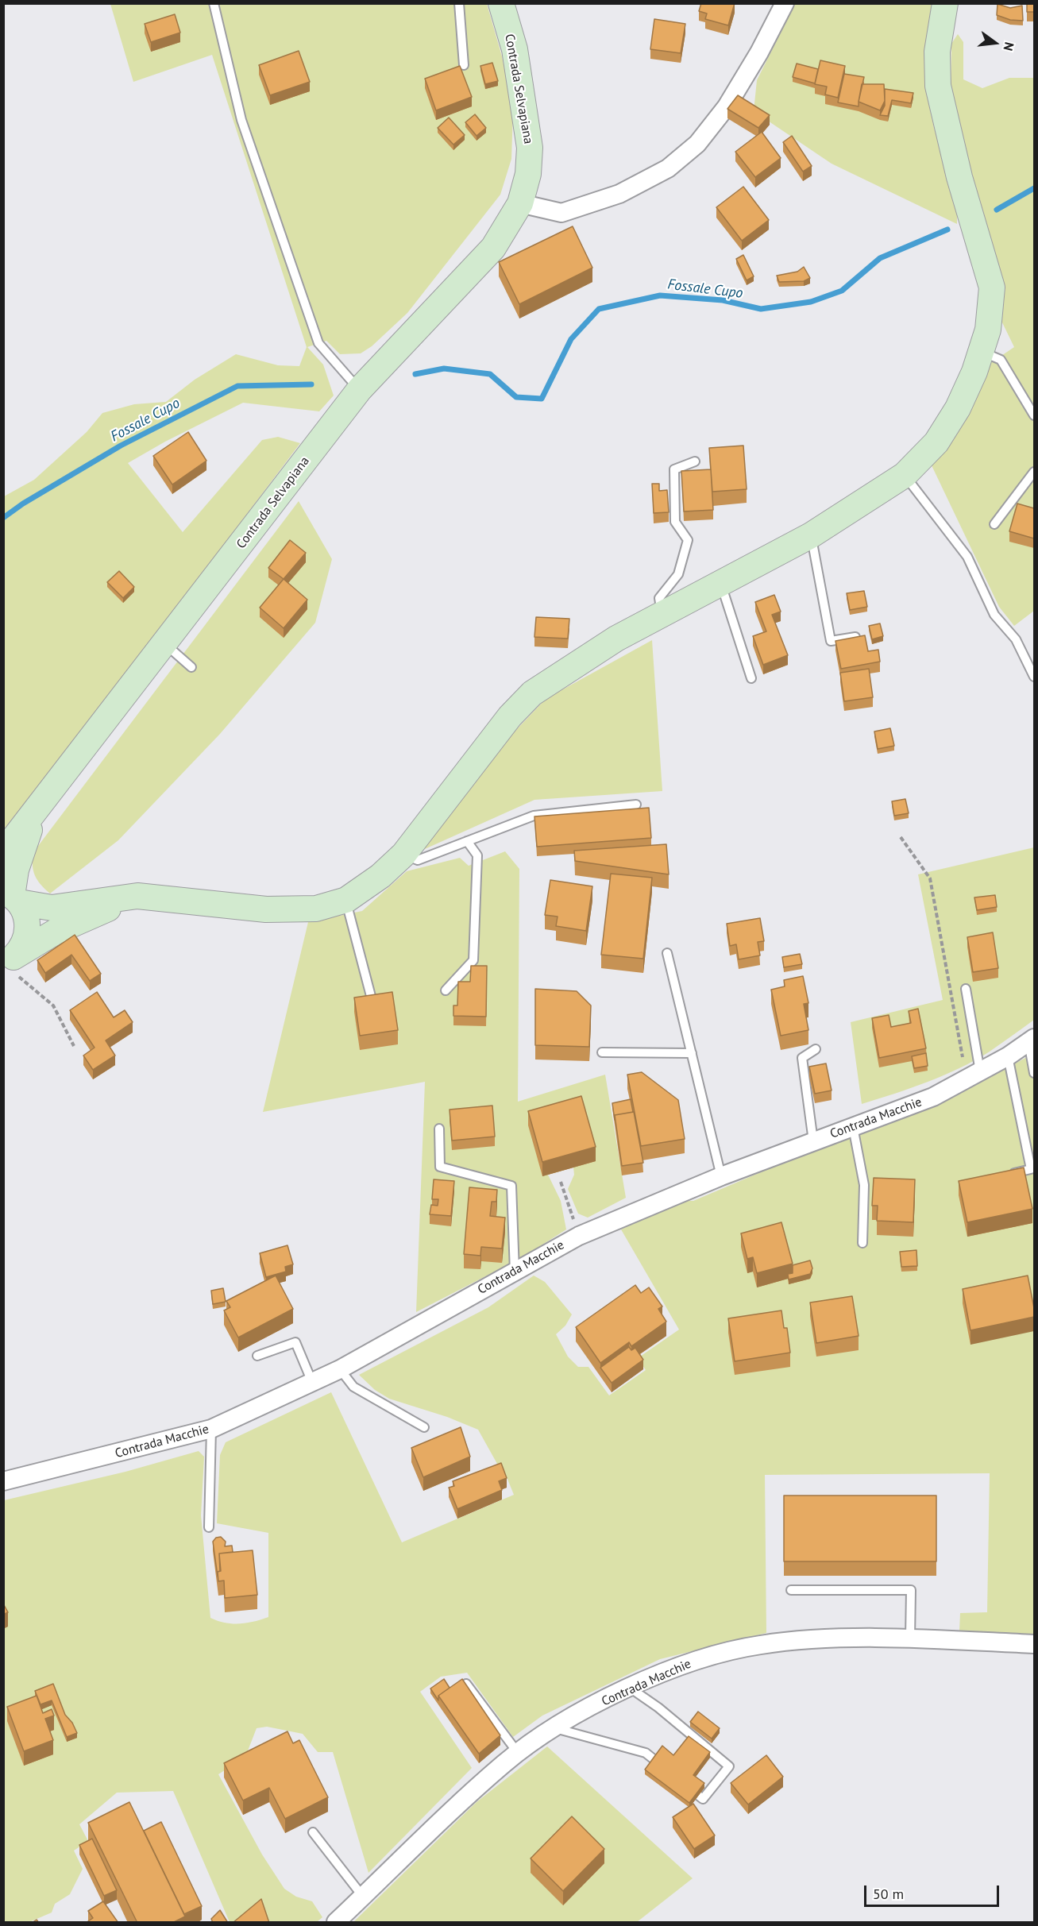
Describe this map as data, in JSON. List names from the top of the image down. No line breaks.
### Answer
{"streets":{"main road":["Contrada Selvapiana"],"street":["Contrada Macchie"]},"water":["Fossale Cupo"],"scale_bar":"50 m","north":"right"}
